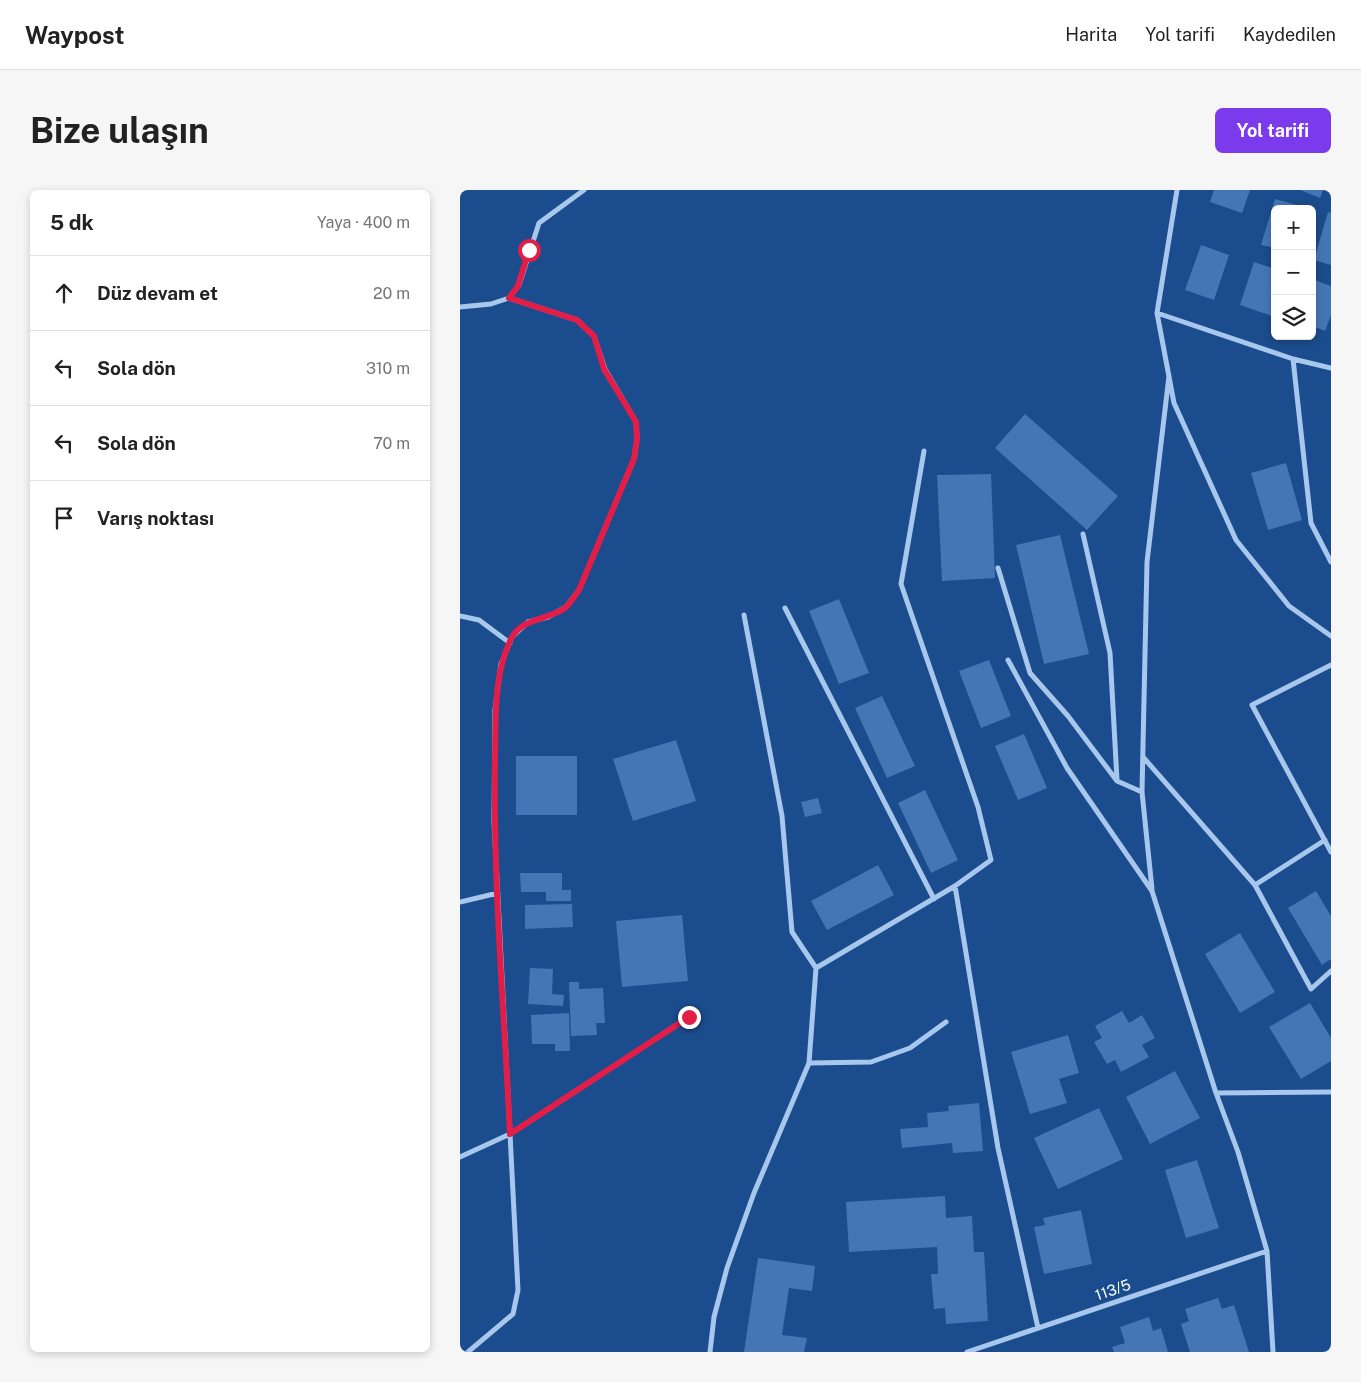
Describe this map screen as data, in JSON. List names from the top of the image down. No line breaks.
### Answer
{"streets":{"street":["113/5"]},"page":{"header":"Waypost","nav":["Harita","Yol tarifi","Kaydedilen"],"buttons":"Yol tarifi","title":"Bize ulaşın","heading":["5 dk","Yaya · 400 m"],"map_buttons":["+","−"],"list":[["Düz devam et","20 m"],["Sola dön","310 m"],["Sola dön","70 m"],"Varış noktası"]}}
